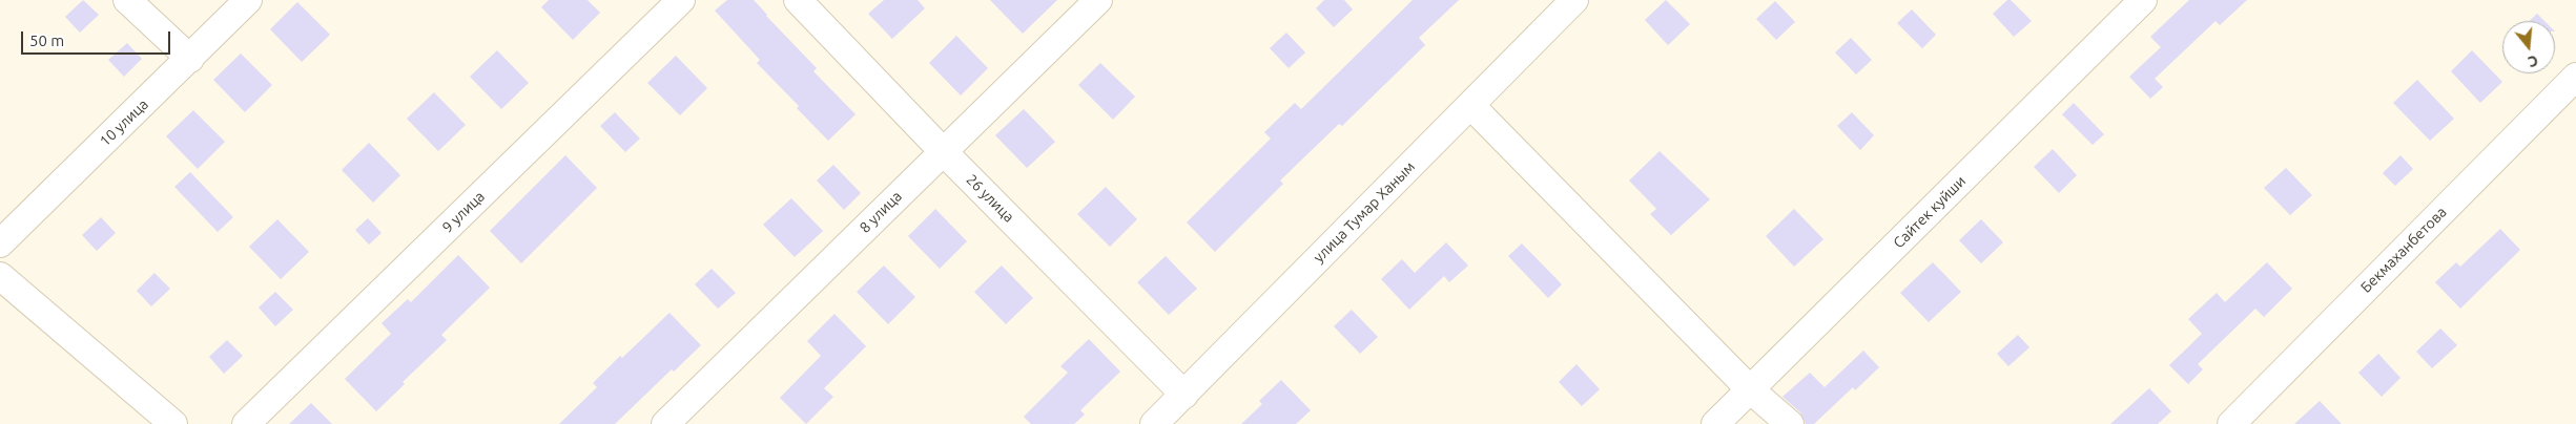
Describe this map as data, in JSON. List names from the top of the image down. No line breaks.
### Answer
{"streets":{"street":["10 улица","26 улица","9 улица","8 улица","улица Тумар Ханым","Сайтек куйши","Бекмаханбетова"]},"crossings":[["26 улица","8 улица"],["26 улица","улица Тумар Ханым"]],"scale_bar":"50 m","north":"bottom"}
